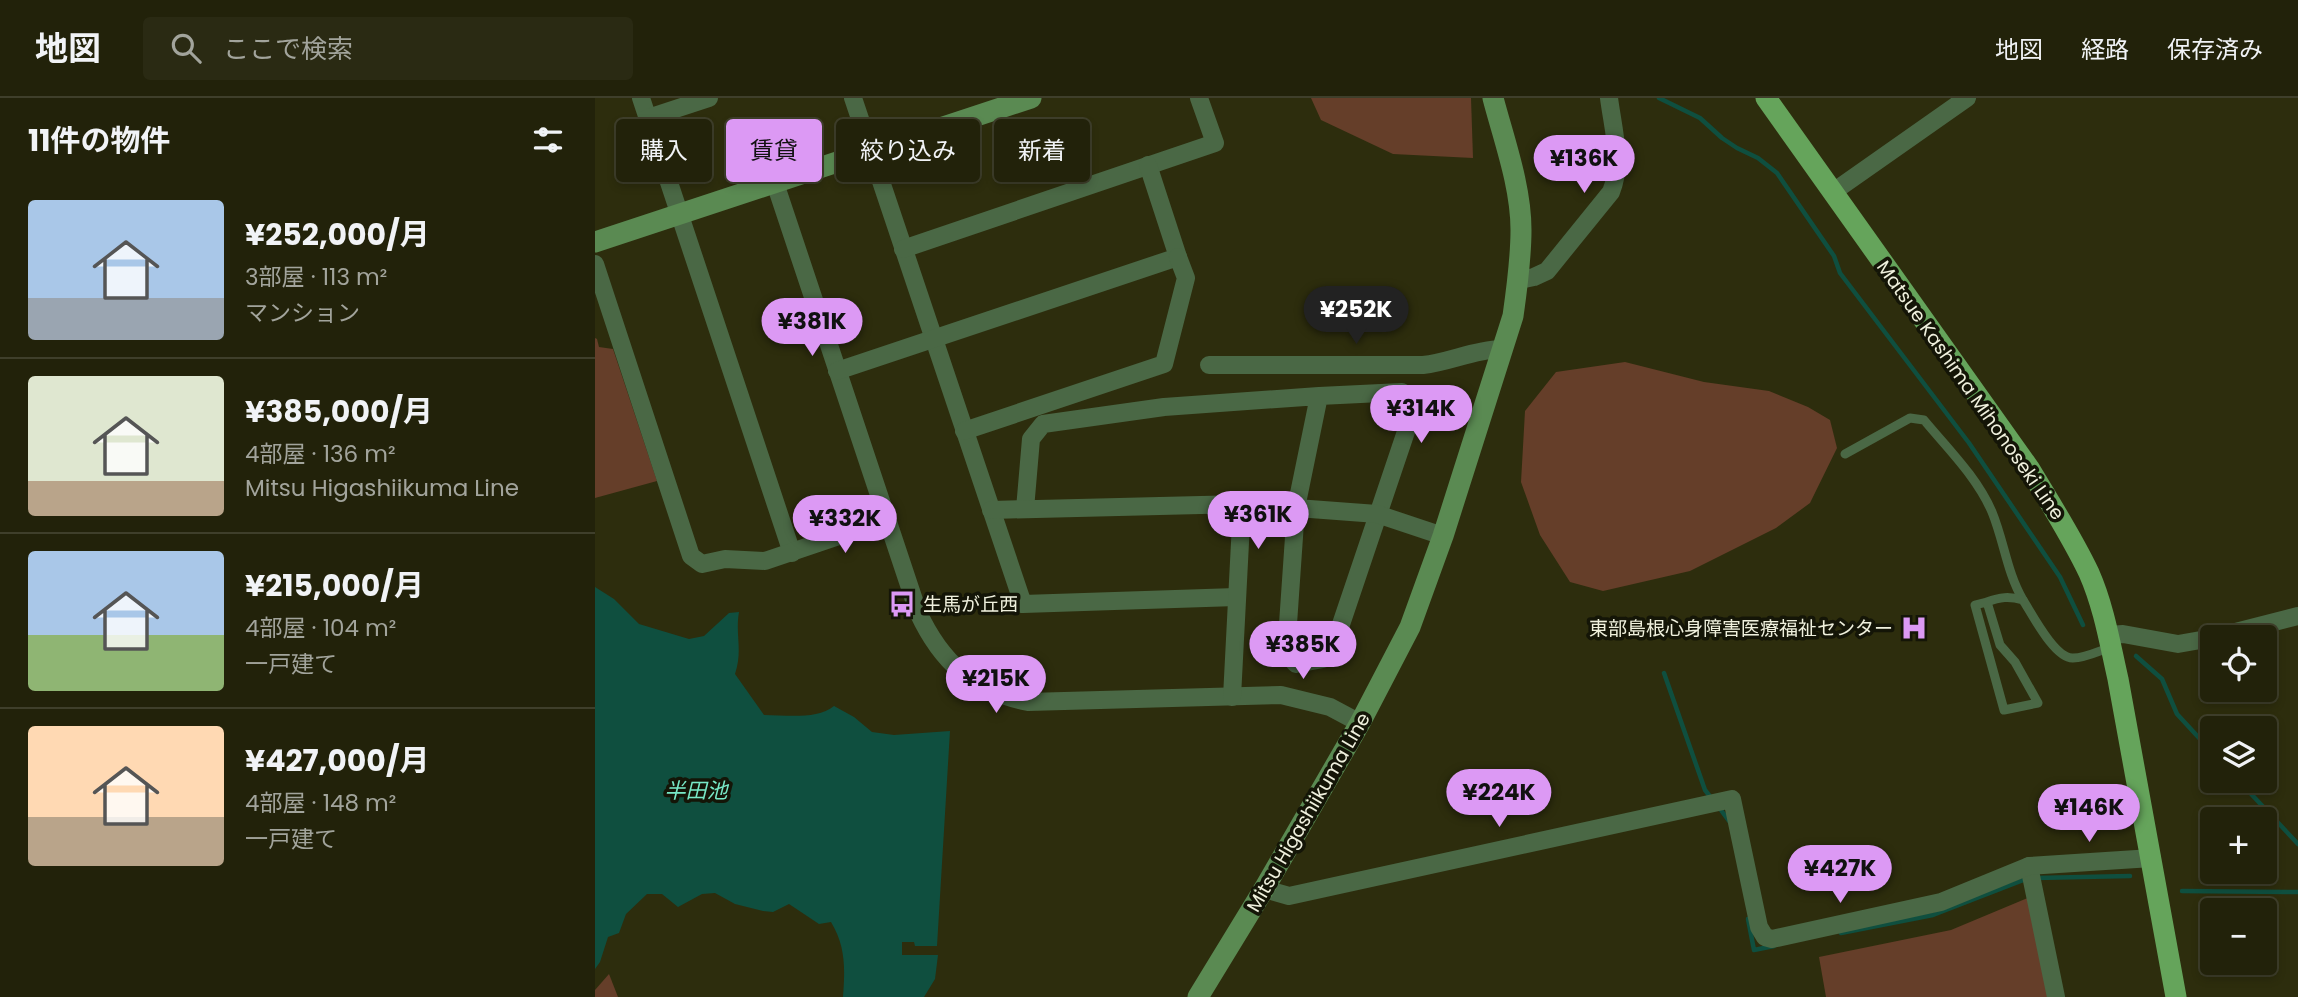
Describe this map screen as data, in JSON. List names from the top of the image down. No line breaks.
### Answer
{"streets":{"main road":["Matsue Kashima Mihonoseki Line","Mitsu Higashiikuma Line"]},"water":["半田池"],"places":{"bus stop":["生馬が丘西"],"hospital":["東部島根心身障害医療福祉センター"]},"page":{"header":"地図","search":"ここで検索","nav":["地図","経路","保存済み"],"heading":"11件の物件","chip":["購入","賃貸","絞り込み","新着"],"price":["¥136K","¥252K","¥381K","¥314K","¥361K","¥332K","¥385K","¥215K","¥224K","¥146K","¥427K"],"list":[{"name":"¥252,000/月","note":"3部屋 · 113 m² · マンション"},{"name":"¥385,000/月","note":"4部屋 · 136 m² · Mitsu Higashiikuma Line"},{"name":"¥215,000/月","note":"4部屋 · 104 m² · 一戸建て"},{"name":"¥427,000/月","note":"4部屋 · 148 m² · 一戸建て"}],"map_buttons":["+","−"]}}
